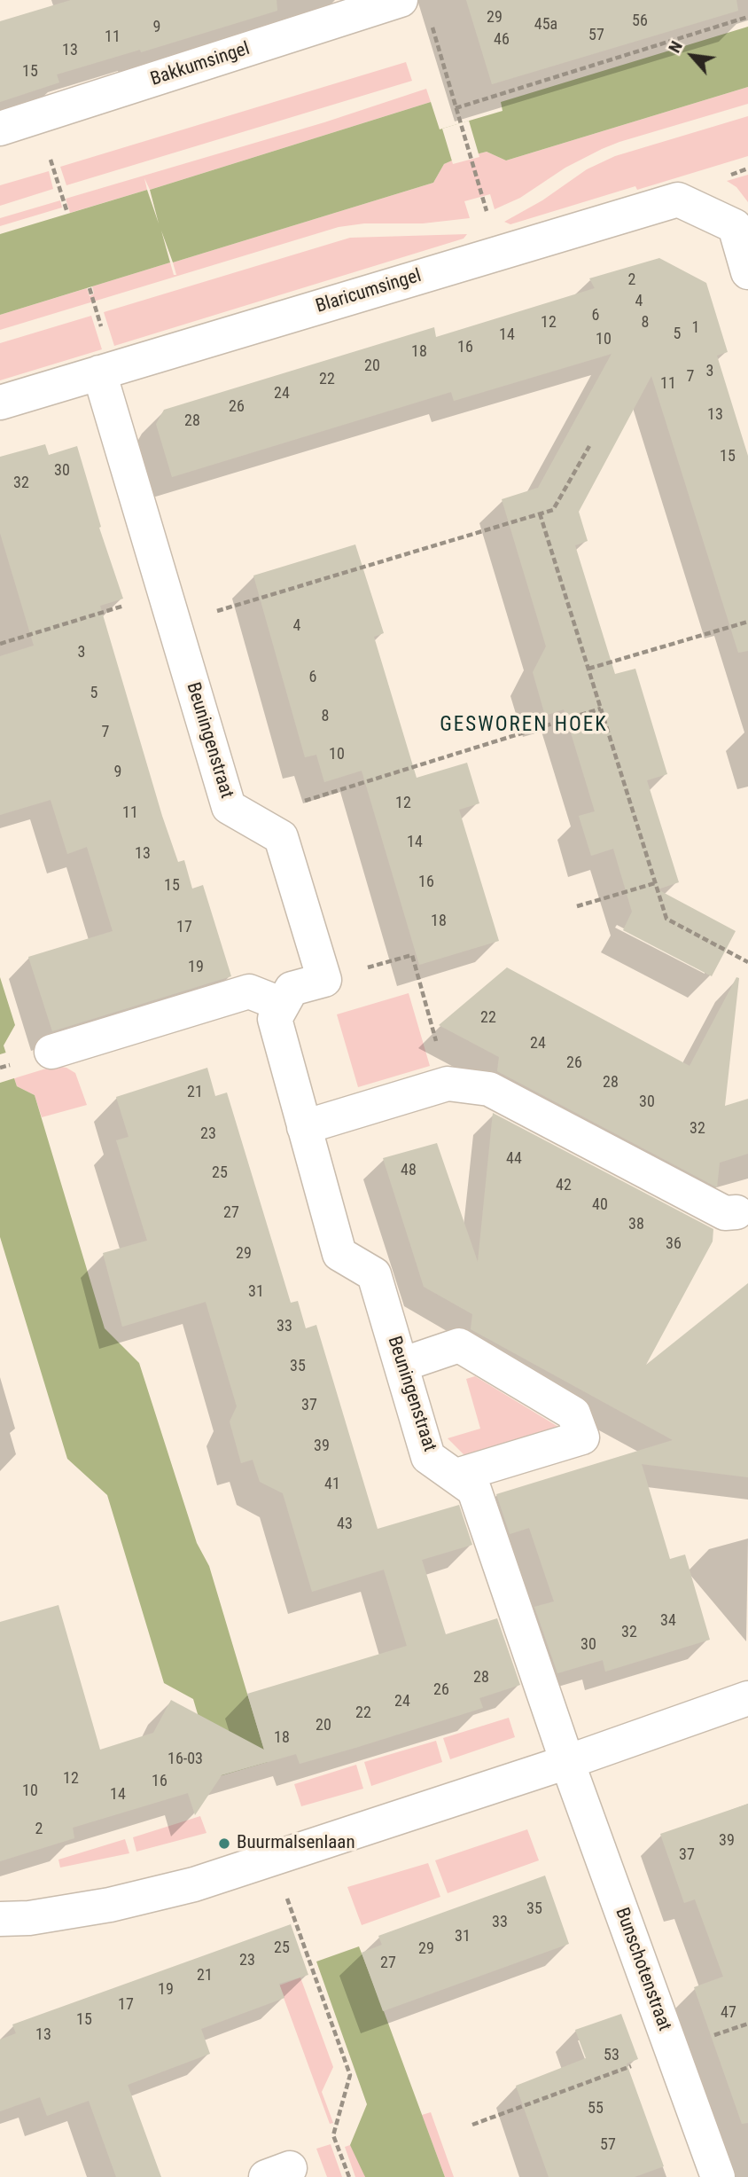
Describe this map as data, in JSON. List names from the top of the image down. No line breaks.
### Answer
{"streets":{"street":["Bakkumsingel","Blaricumsingel","Beuningenstraat","Bunschotenstraat"]},"crossings":[["Blaricumsingel","Beuningenstraat"],["Beuningenstraat","Bunschotenstraat"]],"districts":["GESWOREN HOEK"],"places":["Buurmalsenlaan"],"house_numbers":["29","56","45a","9","57","11","46","13","15","2","4","6","12","8","1","5","14","10","16","18","20","3","7","22","11","24","26","13","28","15","30","32","4","3","6","5","8","7","10","9","12","11","14","13","16","15","18","17","19","22","24","26","28","21","30","32","23","44","48","25","42","40","27","38","36","29","31","33","35","37","39","41","43","34","32","30","28","26","24","22","20","18","16-03","12","16","10","14","2","39","37","35","33","31","25","29","23","27","21","19","17","47","15","13","53","55","57"],"north":"top left"}
